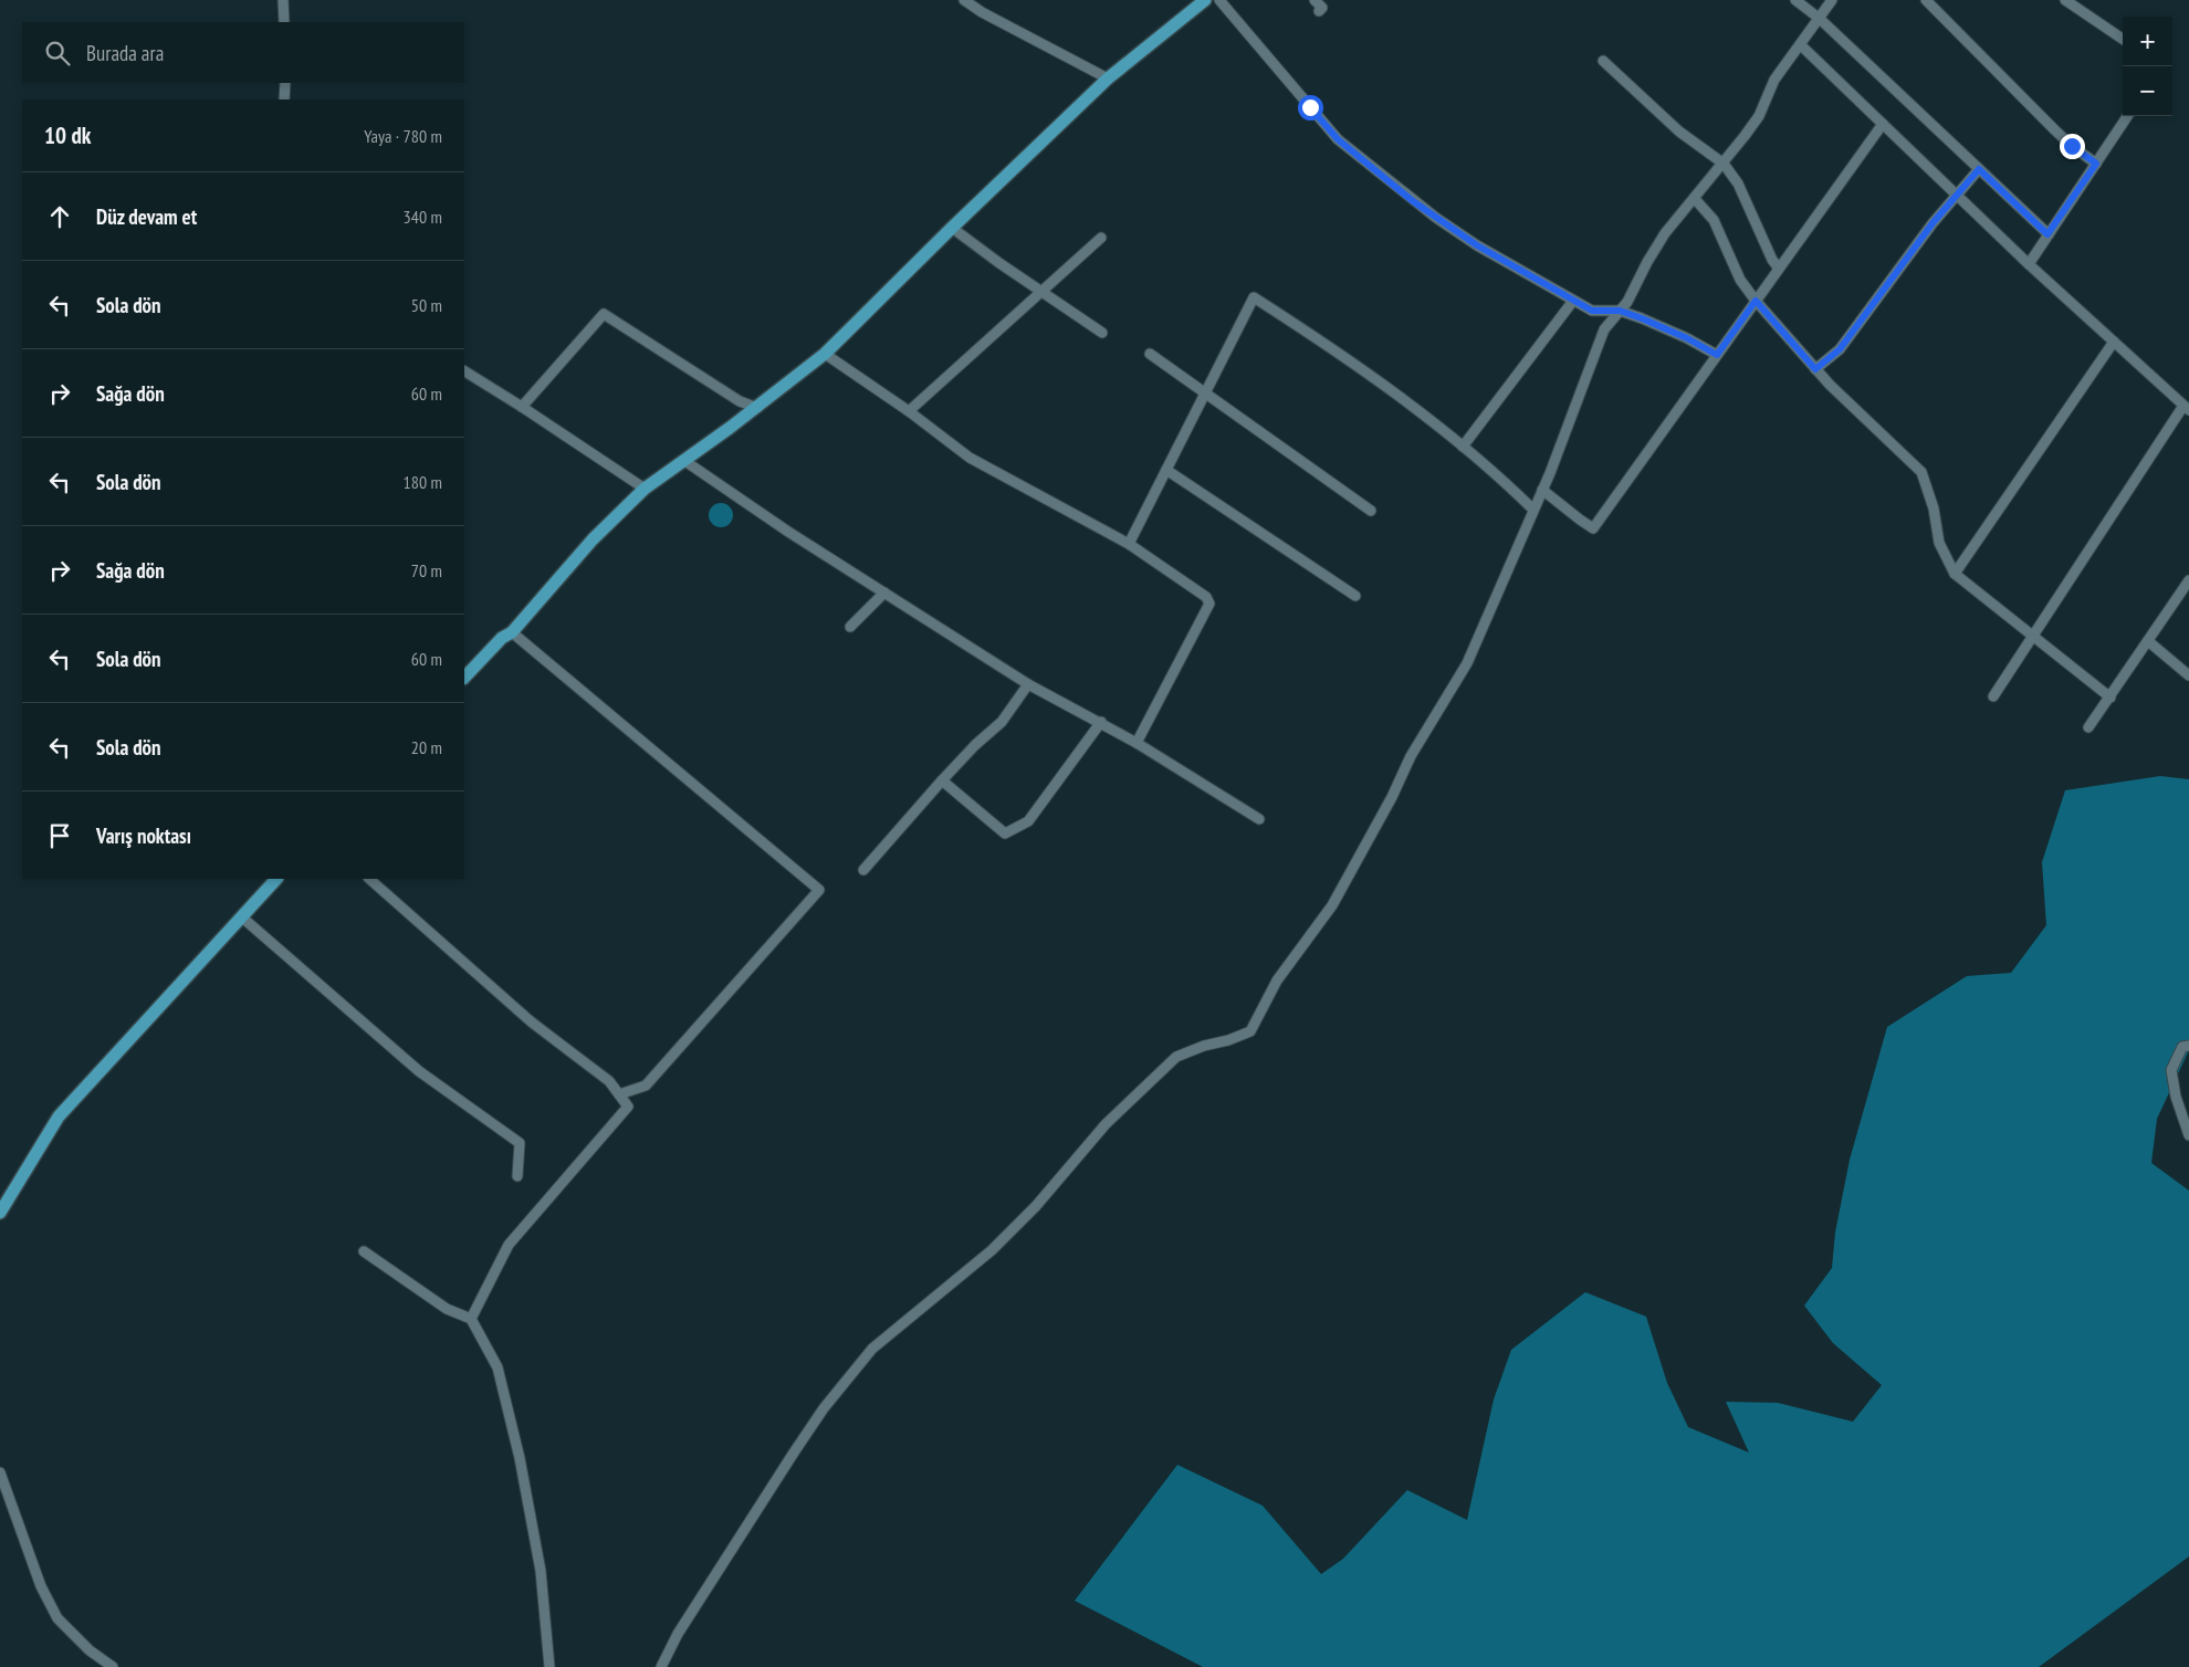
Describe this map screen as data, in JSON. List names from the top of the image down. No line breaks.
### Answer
{"page":{"map_buttons":["+","−"],"search":"Burada ara","heading":["10 dk","Yaya · 780 m"],"list":[["Düz devam et","340 m"],["Sola dön","50 m"],["Sağa dön","60 m"],["Sola dön","180 m"],["Sağa dön","70 m"],["Sola dön","60 m"],["Sola dön","20 m"],"Varış noktası"]}}
